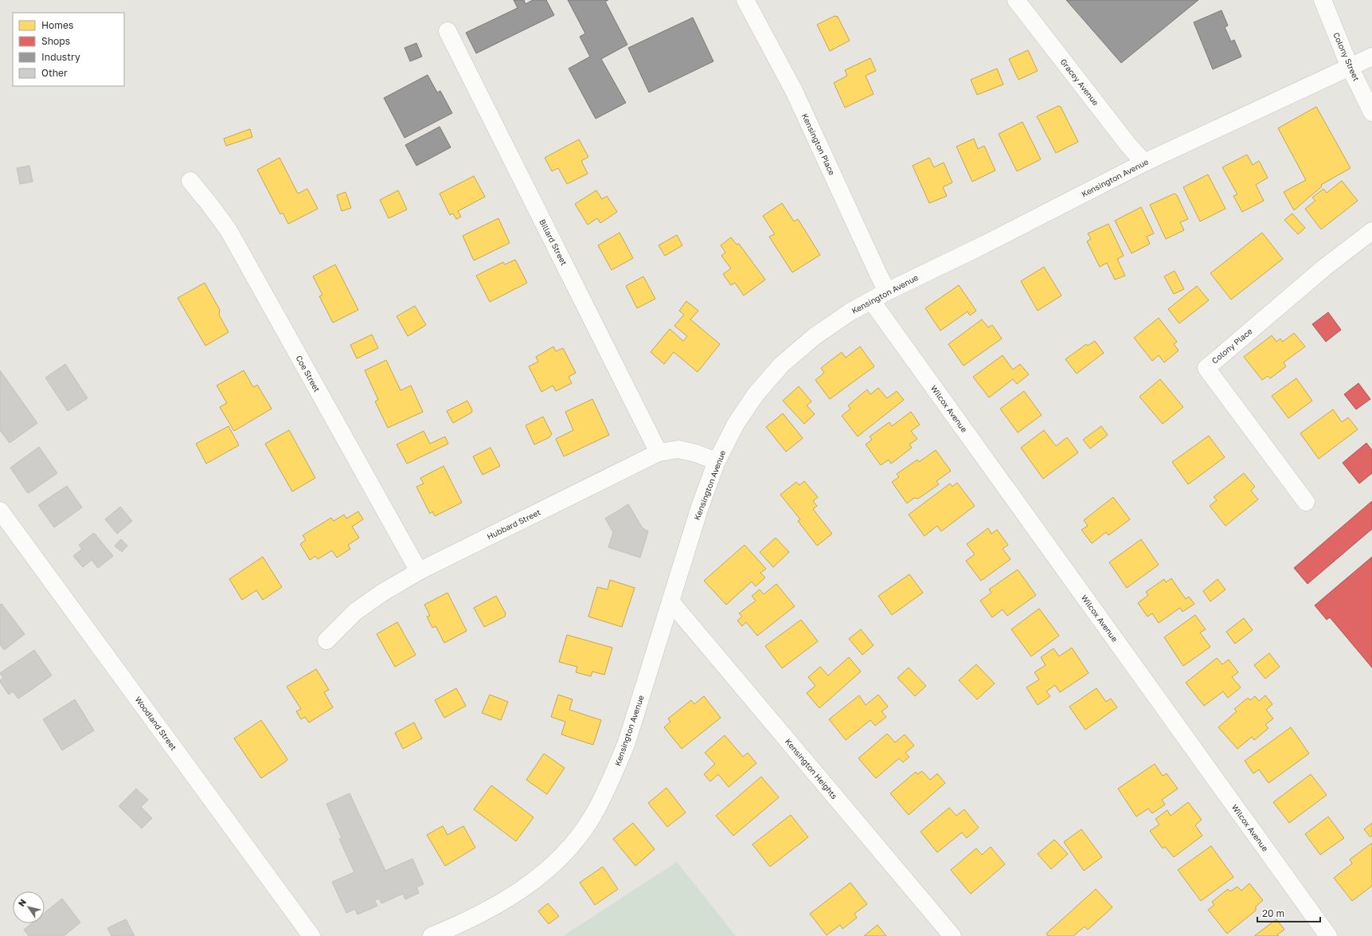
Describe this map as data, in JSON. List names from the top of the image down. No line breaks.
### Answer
{"streets":{"street":["Colony Street","Gracey Avenue","Kensington Place","Kensington Avenue","Billard Street","Colony Place","Coe Street","Wilcox Avenue","Hubbard Street","Woodland Street","Kensington Heights"]},"crossings":[["Colony Street","Kensington Avenue"],["Gracey Avenue","Kensington Avenue"],["Kensington Place","Kensington Avenue"],["Kensington Avenue","Wilcox Avenue"],["Kensington Avenue","Hubbard Street"],["Kensington Avenue","Kensington Heights"],["Billard Street","Hubbard Street"],["Coe Street","Hubbard Street"]],"legend":["Homes","Shops","Industry","Other"],"scale_bar":"20 m","north":"top left"}
